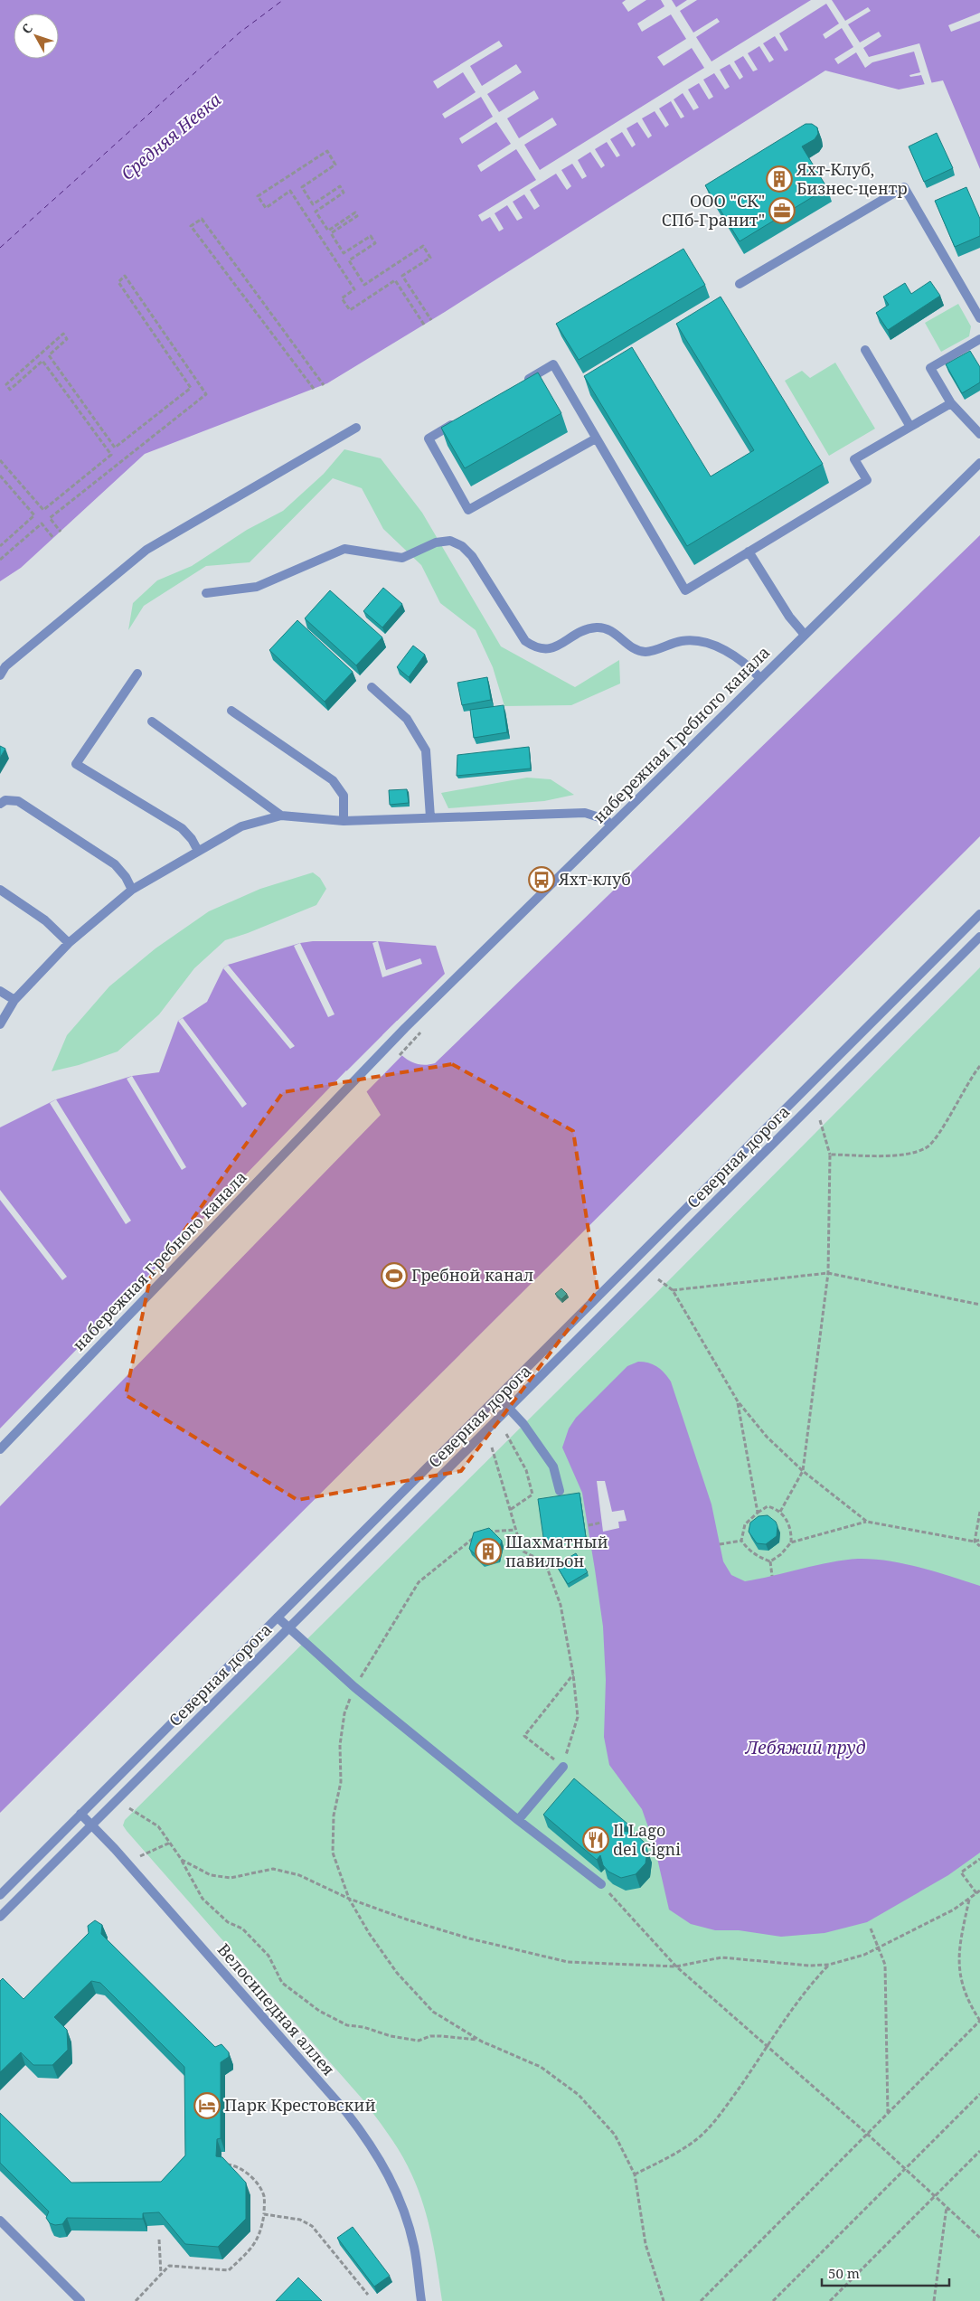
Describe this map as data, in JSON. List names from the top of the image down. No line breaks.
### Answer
{"streets":{"street":["набережная Гребного канала","Северная дорога","Велосипедная аллея"]},"crossings":[["Северная дорога","Велосипедная аллея"]],"water":["Средняя Невка","Лебяжий пруд"],"places":{"building":["Яхт-Клуб, Бизнес-центр","Шахматный павильон"],"office":["ООО \"СК\" СПб-Гранит\""],"bus stop":["Яхт-клуб"],"sports":["Гребной канал"],"restaurant":["Il Lago dei Cigni"],"hotel":["Парк Крестовский"]},"scale_bar":"50 m","north":"top left"}
